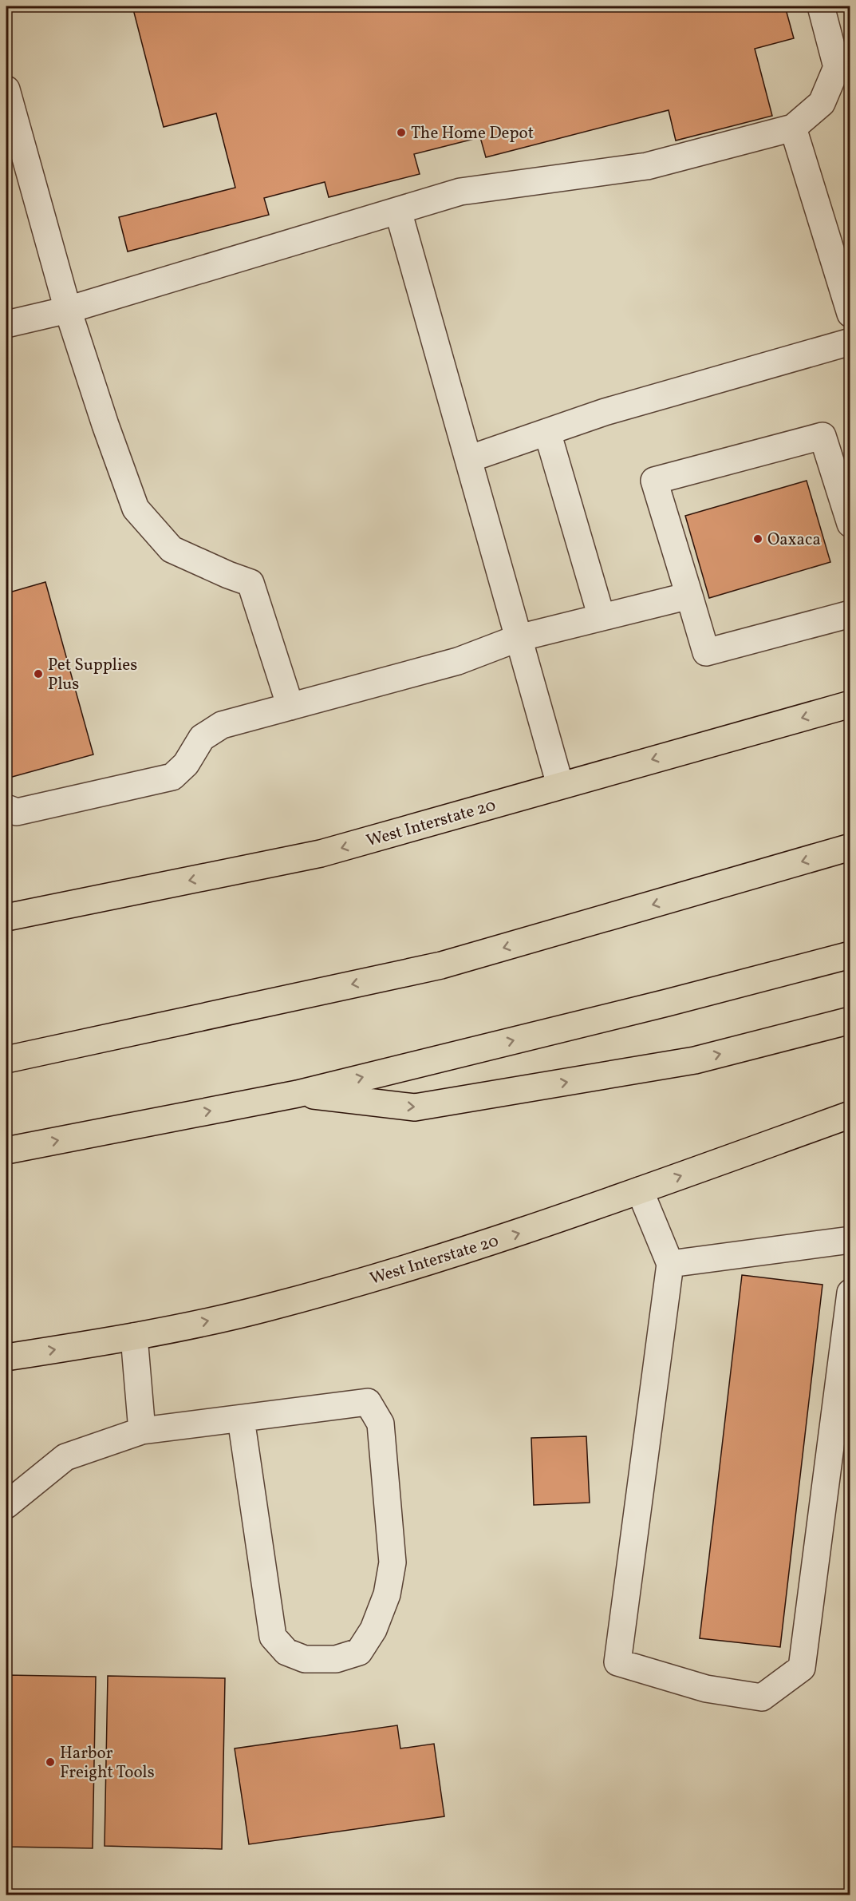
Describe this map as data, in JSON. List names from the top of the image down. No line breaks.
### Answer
{"streets":{"main road":["West Interstate 20"]},"places":["The Home Depot","Oaxaca","Pet Supplies Plus","Harbor Freight Tools"]}
